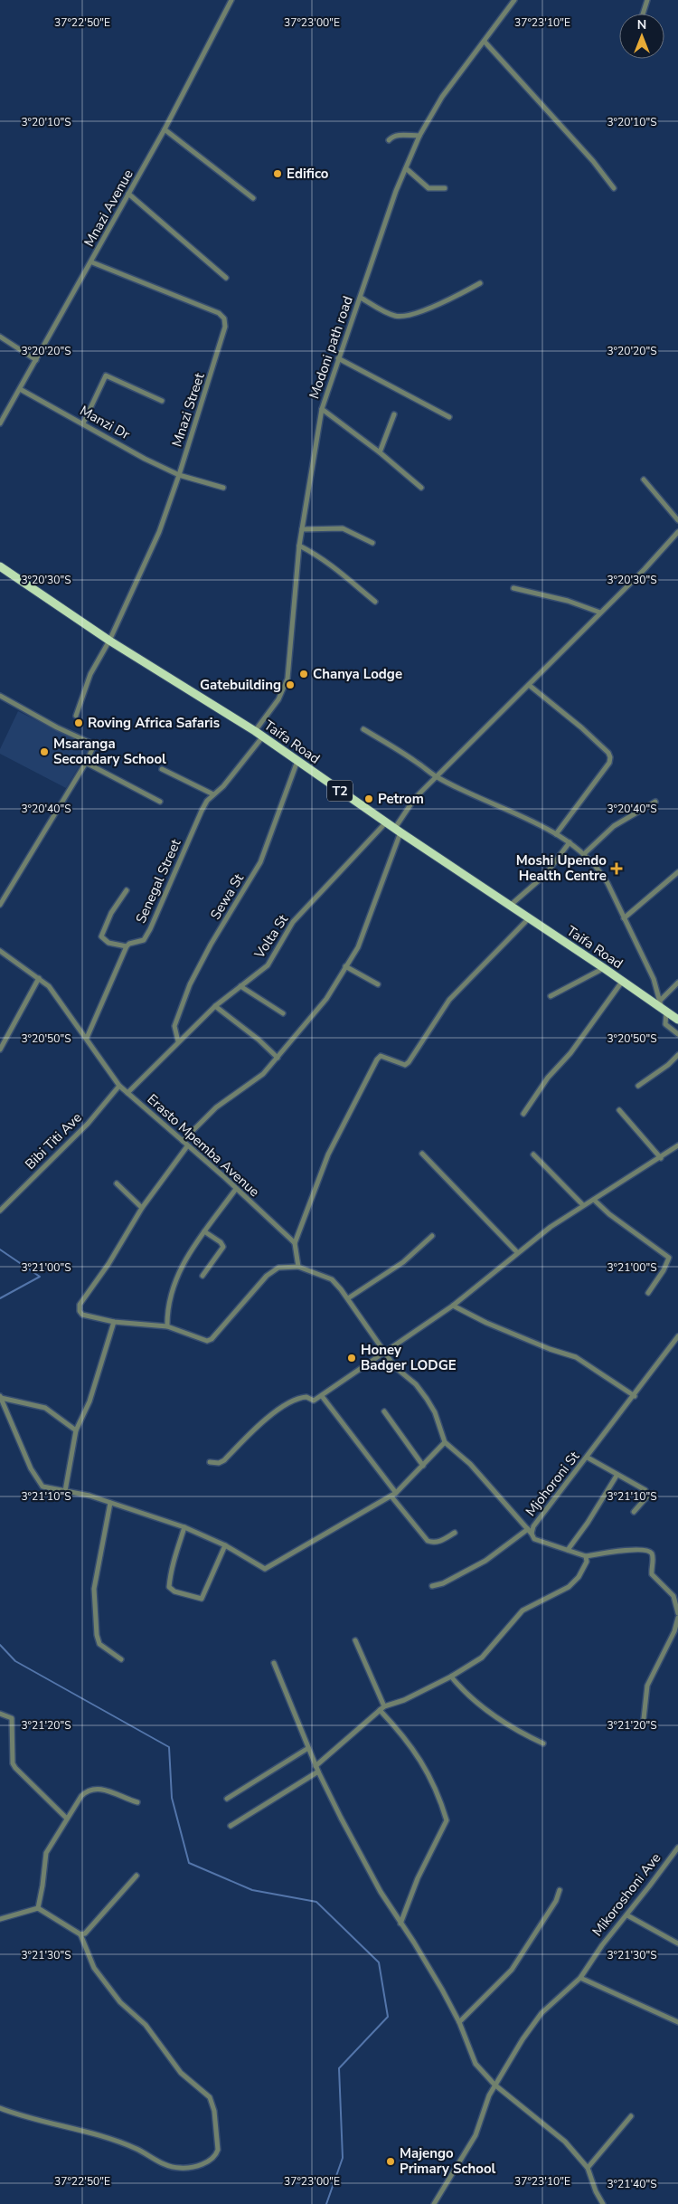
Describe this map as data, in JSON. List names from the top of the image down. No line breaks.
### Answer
{"streets":{"highway":["Taifa Road","T2"],"street":["Mnazi Avenue","Modoni path road","Mnazi Street","Manzi Dr","Senegal Street","Sewa St","Volta St","Bibi Titi Ave","Erasto Mpemba Avenue","Mjohoroni St","Mikoroshoni Ave"]},"crossings":[["Mnazi Avenue","Mnazi Street"],["Mnazi Avenue","Manzi Dr"],["Modoni path road","Taifa Road"],["Mnazi Street","Manzi Dr"],["Mnazi Street","Taifa Road"],["Taifa Road","Senegal Street"],["Taifa Road","Sewa St"],["Taifa Road","Volta St"],["Sewa St","Volta St"],["Volta St","Erasto Mpemba Avenue"],["Bibi Titi Ave","Erasto Mpemba Avenue"]],"places":{"other":["Edifico","Chanya Lodge","Gatebuilding","Roving Africa Safaris","Msaranga Secondary School","Petrom","Honey Badger LODGE","Majengo Primary School"],"health":["Moshi Upendo Health Centre"]},"north":"top","coordinates":["37°22'50\"E","37°23'00\"E","37°23'10\"E","3°20'10\"S","3°20'20\"S","3°20'30\"S","3°20'40\"S","3°20'50\"S","3°21'00\"S","3°21'10\"S","3°21'20\"S","3°21'30\"S","3°21'40\"S"]}
